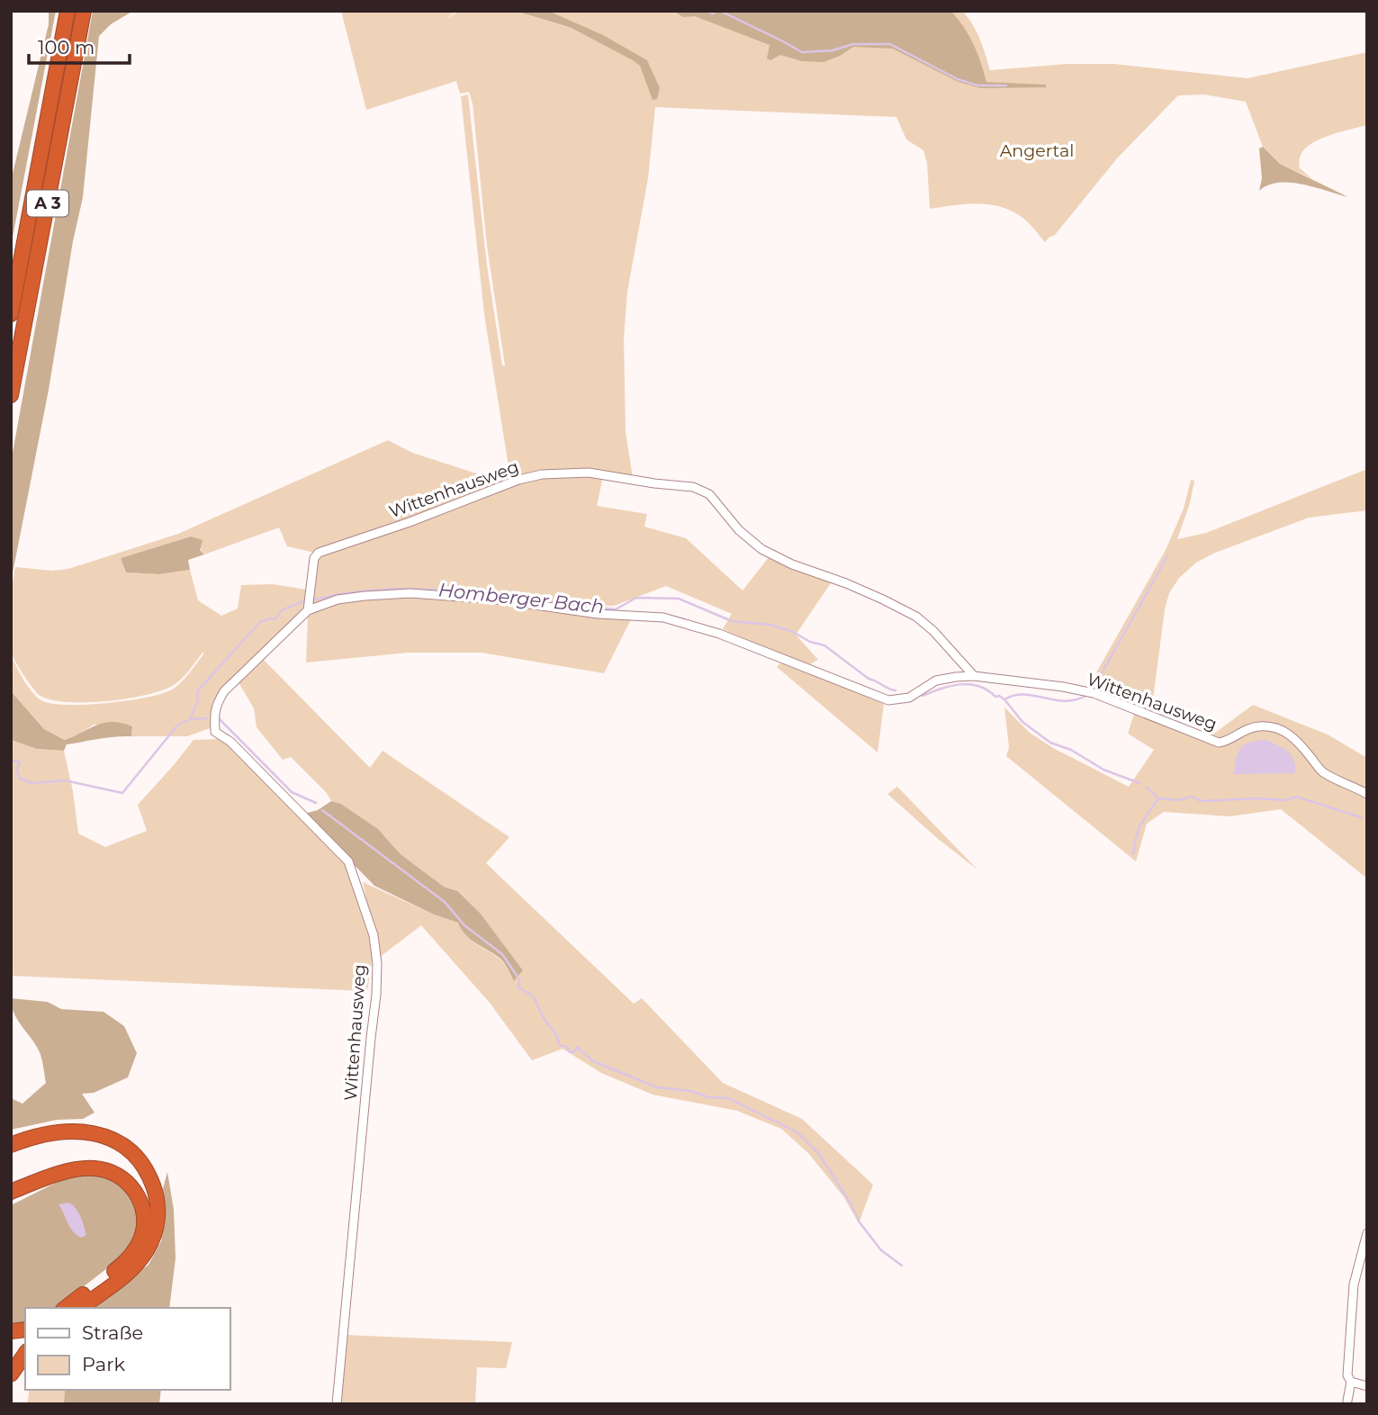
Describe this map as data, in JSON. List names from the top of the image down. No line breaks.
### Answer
{"streets":{"highway":["A 3"],"street":["Wittenhausweg"]},"water":["Homberger Bach"],"parks":["Angertal"],"legend":["Straße","Park"],"scale_bar":"100 m"}
